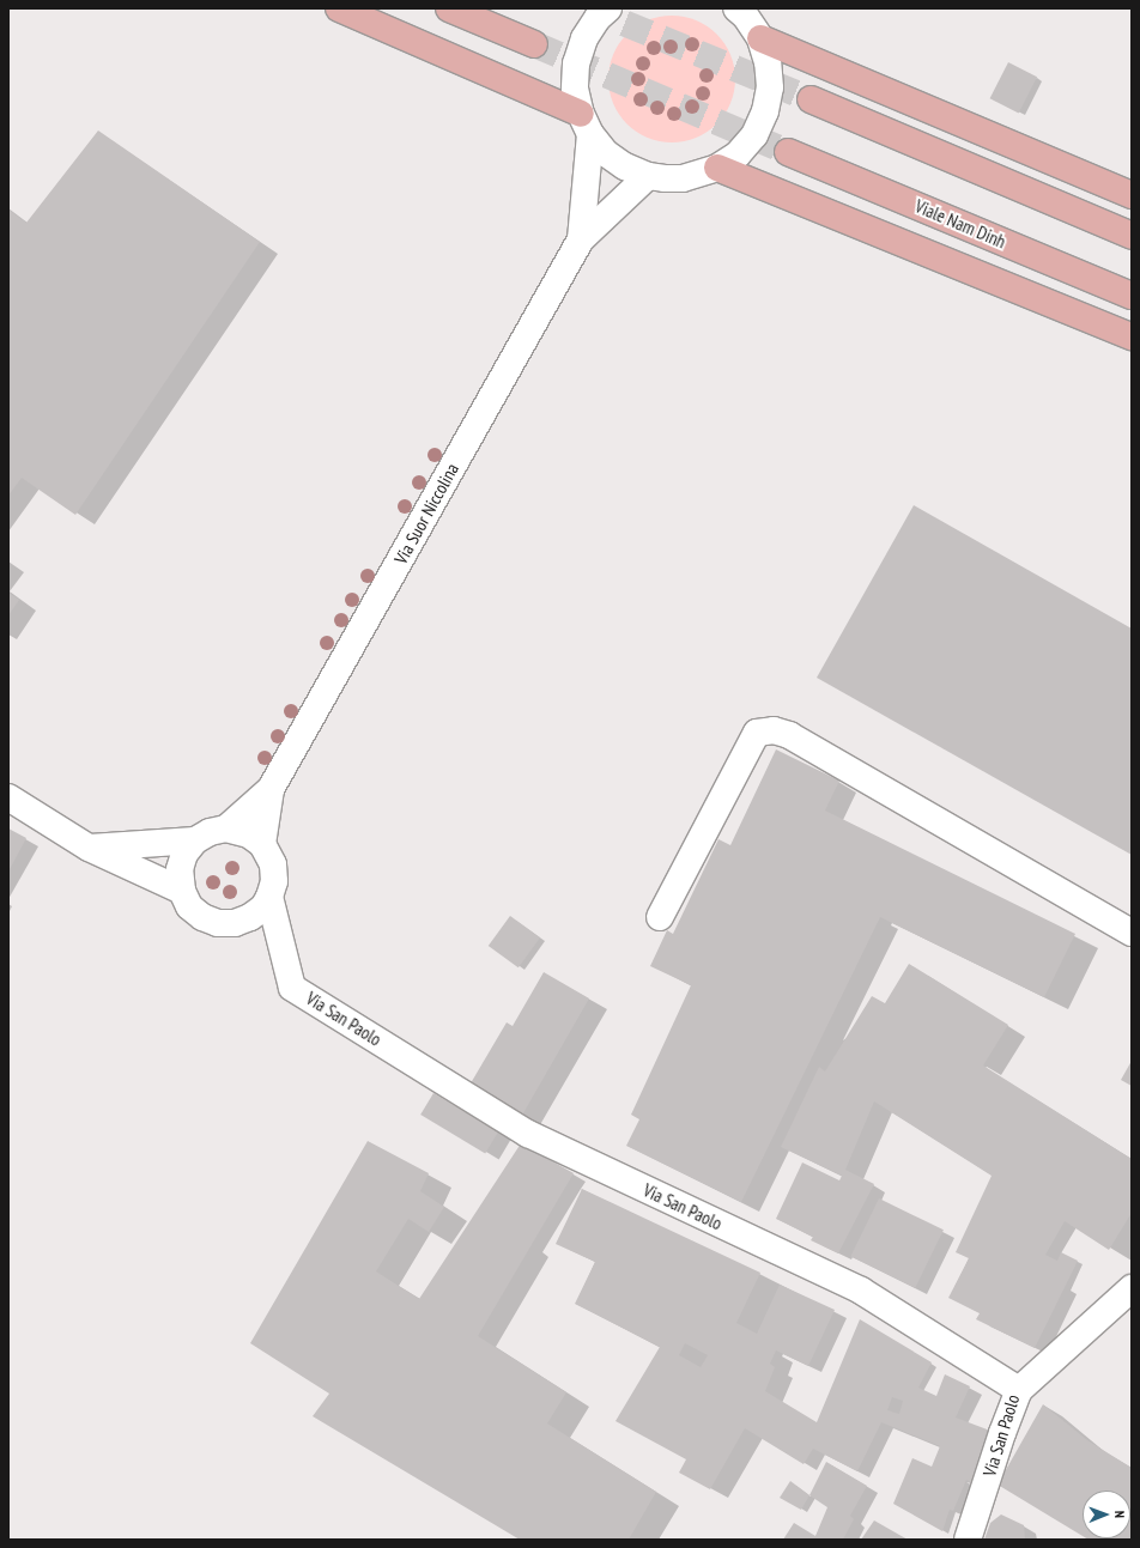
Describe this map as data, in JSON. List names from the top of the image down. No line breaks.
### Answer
{"streets":{"main road":["Viale Nam Dinh"],"street":["Via Suor Niccolina","Via San Paolo"]},"crossings":[["Via Suor Niccolina","Via San Paolo"]],"north":"right"}
